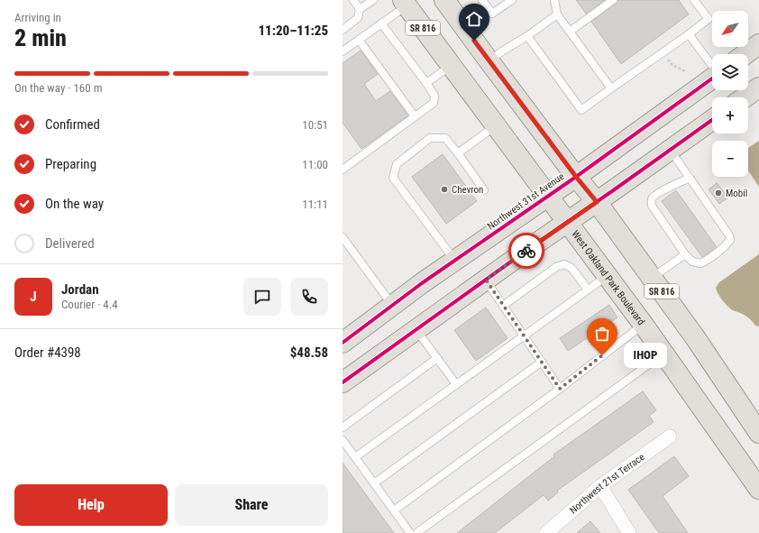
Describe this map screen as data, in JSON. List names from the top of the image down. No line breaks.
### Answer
{"streets":{"main road":["SR 816","Northwest 31st Avenue","West Oakland Park Boulevard"],"street":["Northwest 21st Terrace"]},"crossings":[["SR 816","Northwest 31st Avenue"],["Northwest 31st Avenue","West Oakland Park Boulevard"]],"places":["Chevron","Mobil","IHOP"],"north":"bottom left","page":{"heading":["2 min","Arriving in","11:20–11:25"],"panel":["Jordan","Courier · 4.4","Order #4398","$48.58"],"map_buttons":["+","−"],"bar":"On the way · 160 m","list":[["Confirmed","10:51"],["Preparing","11:00"],["On the way","11:11"],"Delivered"],"round":"J","bubble":"IHOP","buttons":["Help","Share"]}}
